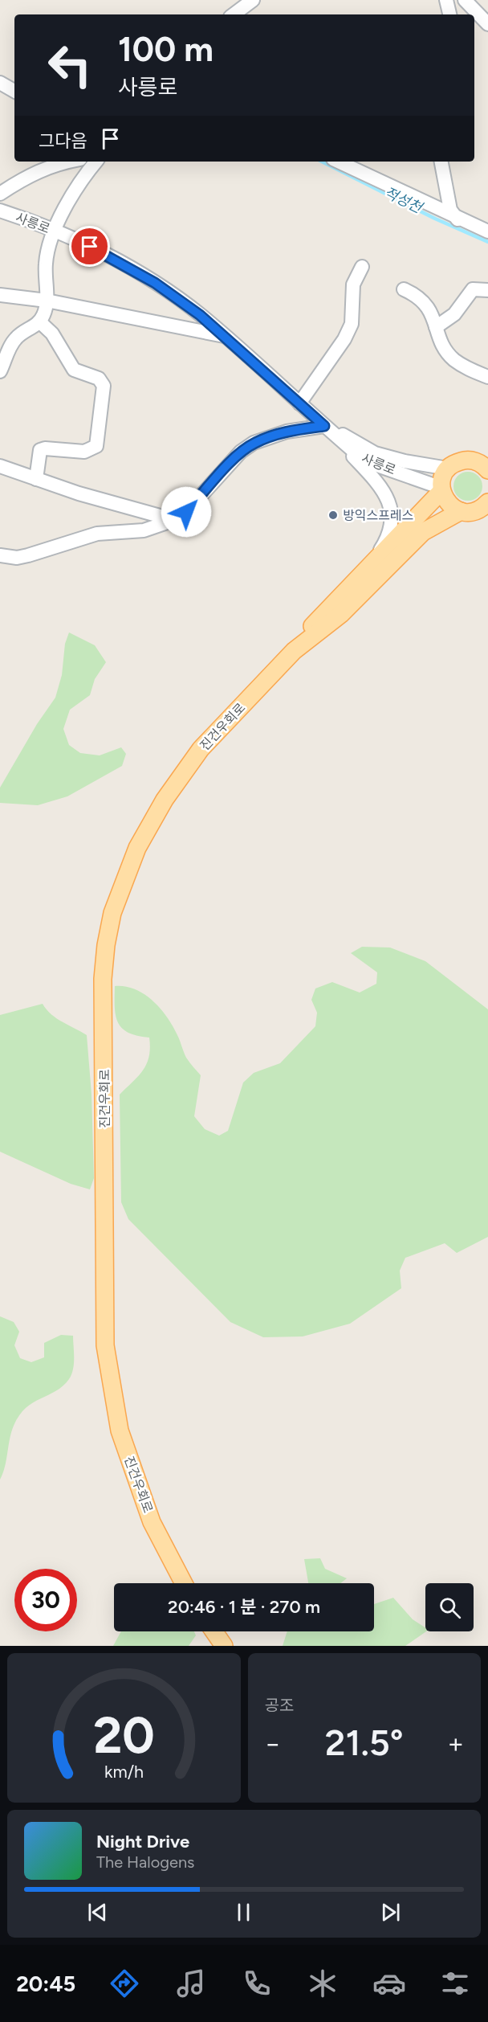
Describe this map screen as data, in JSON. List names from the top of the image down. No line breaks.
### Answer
{"streets":{"main road":["진건우회로"],"street":["사릉로"]},"crossings":[["사릉로","진건우회로"]],"water":["적성천"],"places":["방익스프레스"],"page":{"turn":["100 m","사릉로"],"then":"그다음","limit":"30","trip":"20:46 · 1 분 · 270 m","tile":"공조","heat":["−","21.5°","+"],"song":["Night Drive","The Halogens"],"tabs":"20:45","gauge":["20","km/h"]}}
